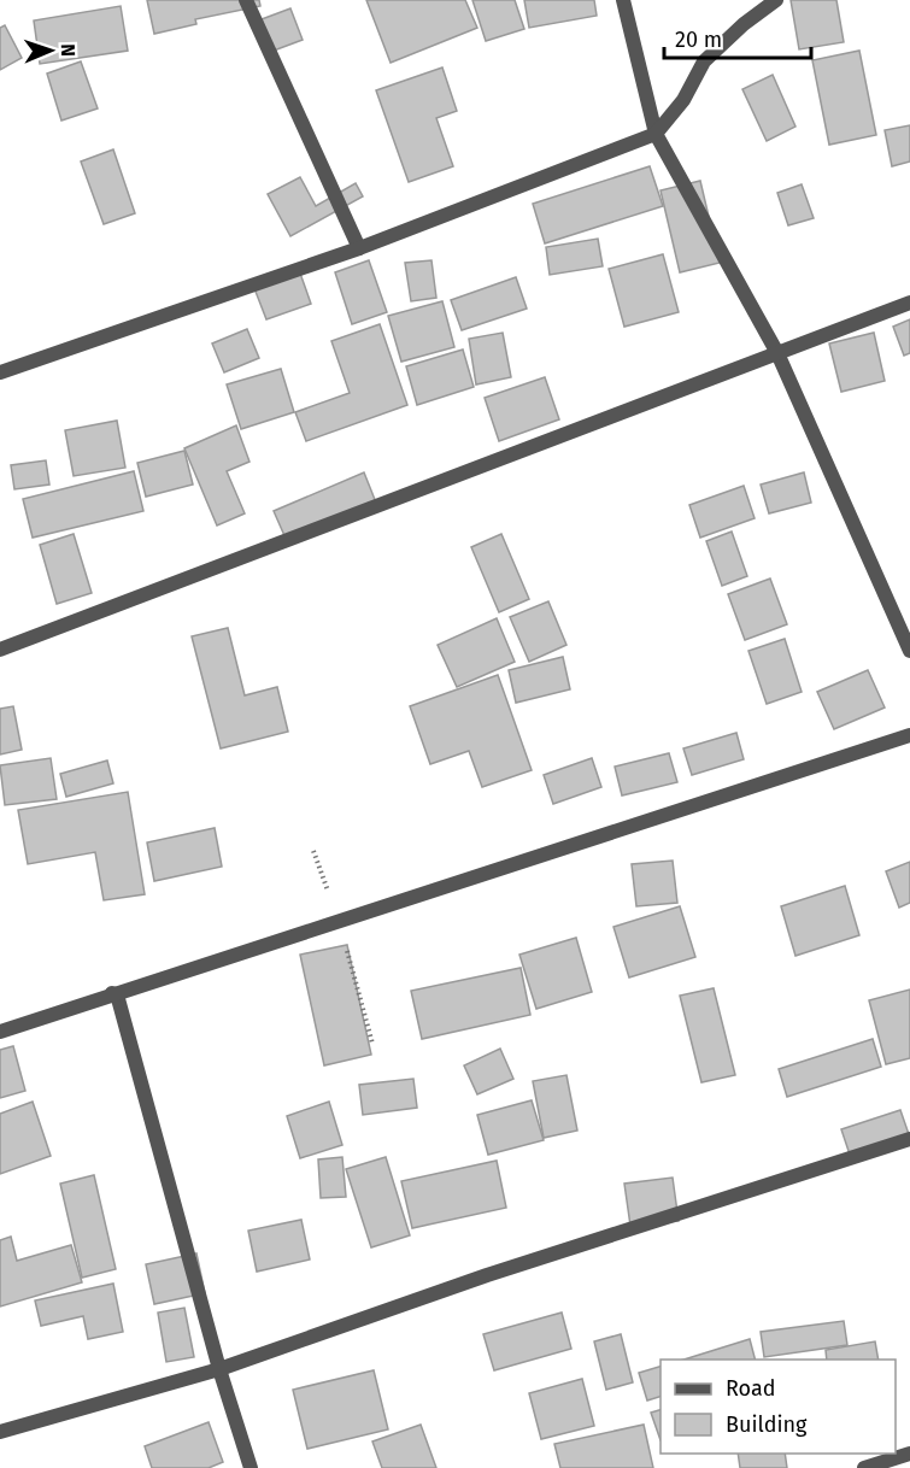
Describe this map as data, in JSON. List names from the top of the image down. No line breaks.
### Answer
{"legend":["Road","Building"],"scale_bar":"20 m","north":"right"}
